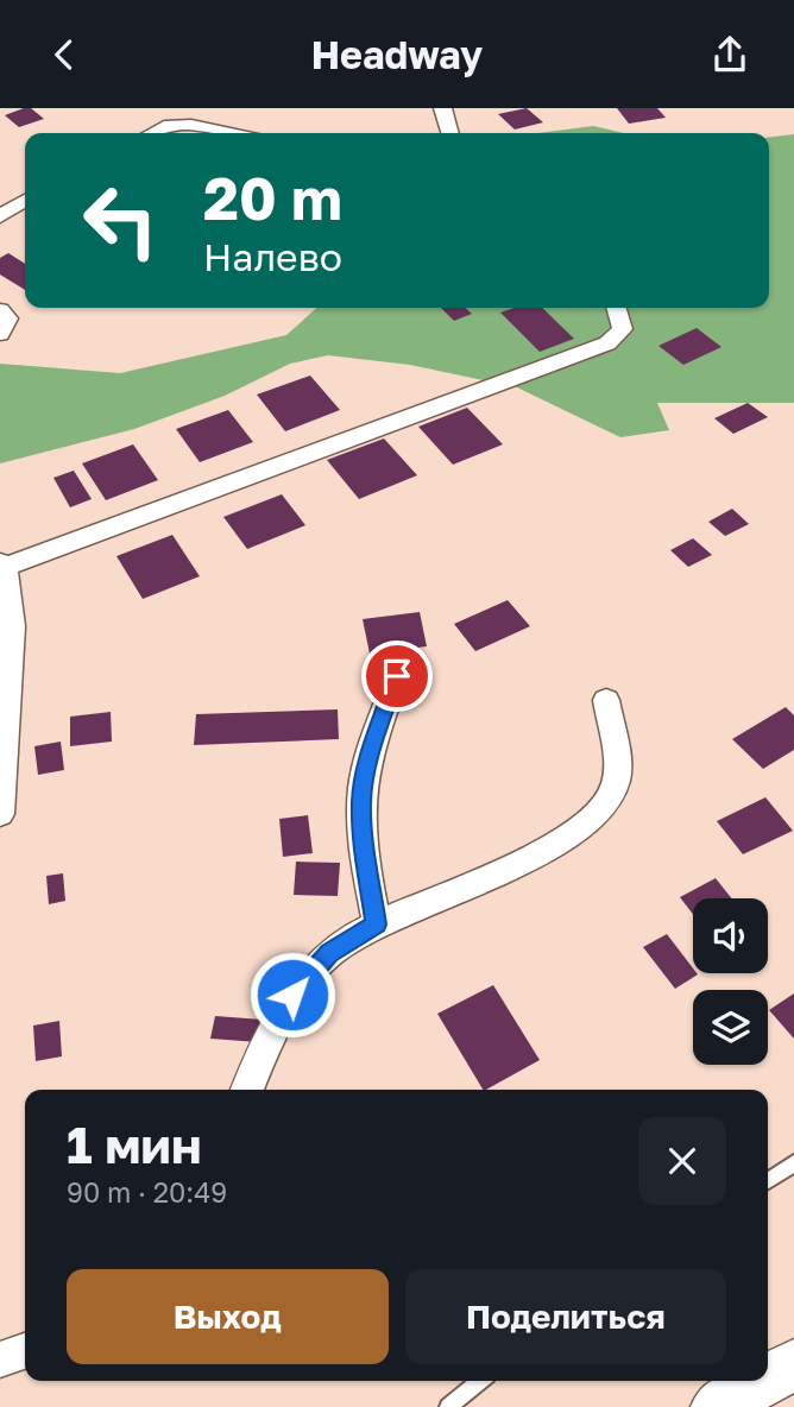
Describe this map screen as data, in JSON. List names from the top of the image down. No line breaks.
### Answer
{"page":{"header":"Headway","turn":["20 m","Налево"],"heading":["1 мин","90 m · 20:49"],"buttons":["Выход","Поделиться"]}}
